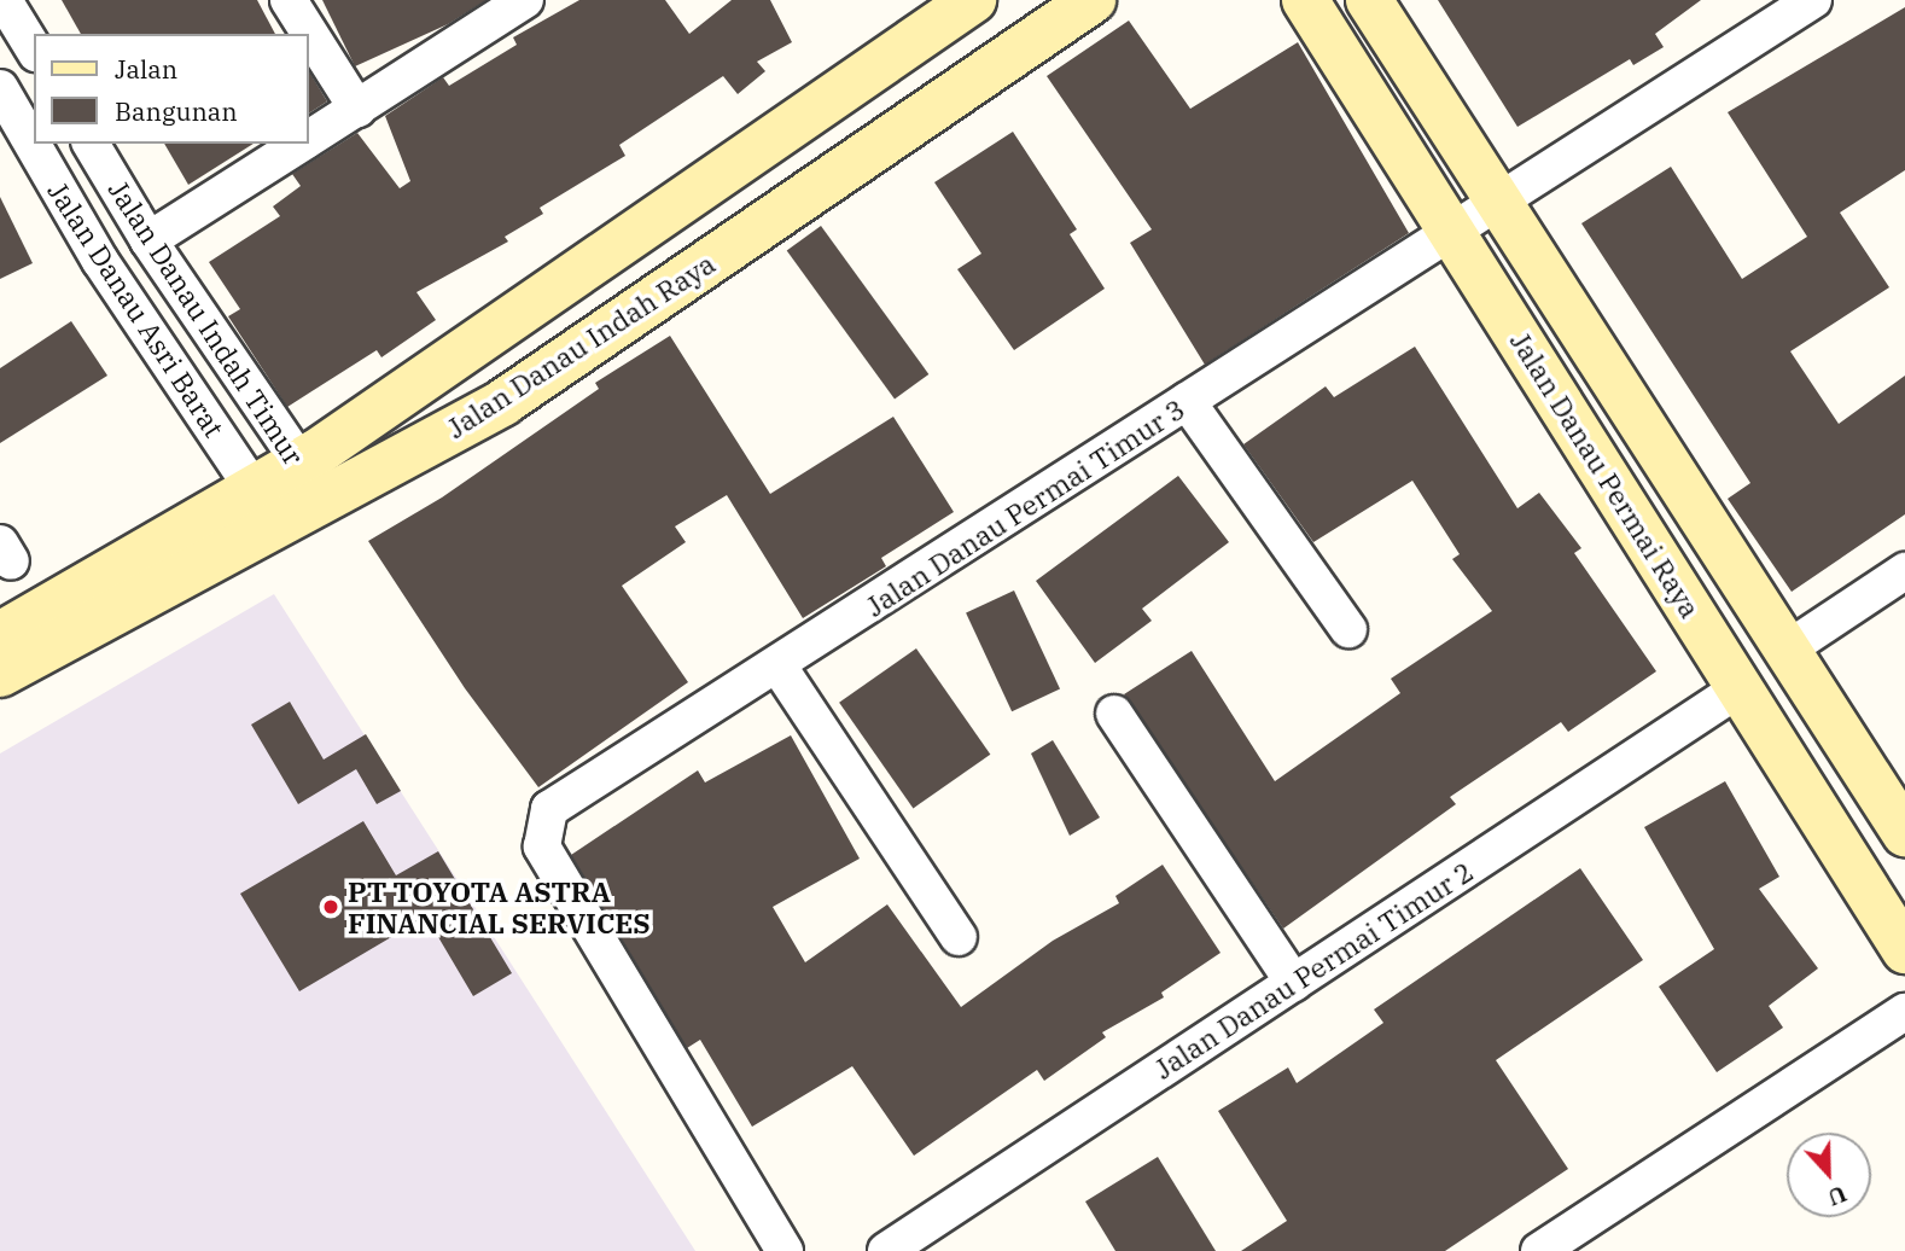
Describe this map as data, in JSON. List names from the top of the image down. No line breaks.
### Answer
{"streets":{"street":["Jalan Danau Asri Barat","Jalan Danau Indah Timur","Jalan Danau Indah Raya","Jalan Danau Permai Raya","Jalan Danau Permai Timur 3","Jalan Danau Permai Timur 2"]},"crossings":[["Jalan Danau Asri Barat","Jalan Danau Indah Raya"],["Jalan Danau Indah Timur","Jalan Danau Indah Raya"],["Jalan Danau Permai Raya","Jalan Danau Permai Timur 3"],["Jalan Danau Permai Raya","Jalan Danau Permai Timur 2"]],"places":["PT TOYOTA ASTRA FINANCIAL SERVICES"],"legend":["Jalan","Bangunan"],"north":"bottom"}
